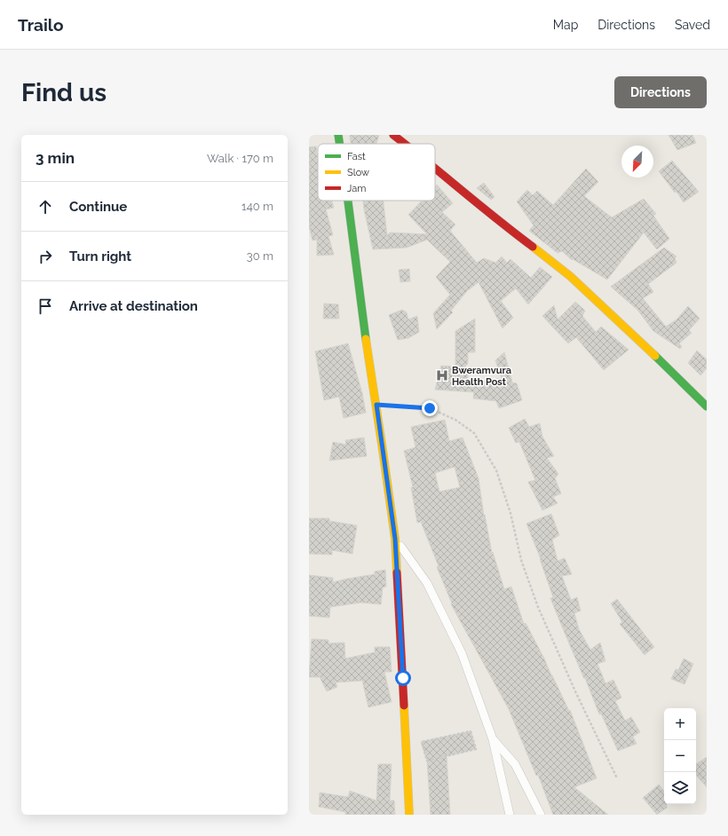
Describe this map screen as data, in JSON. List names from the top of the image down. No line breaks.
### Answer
{"places":{"hospital":["Bweramvura Health Post"]},"legend":["Fast","Slow","Jam"],"north":"bottom left","page":{"header":"Trailo","nav":["Map","Directions","Saved"],"buttons":"Directions","title":"Find us","heading":["3 min","Walk · 170 m"],"list":[["Continue","140 m"],["Turn right","30 m"],"Arrive at destination"],"map_buttons":["+","−"]}}
